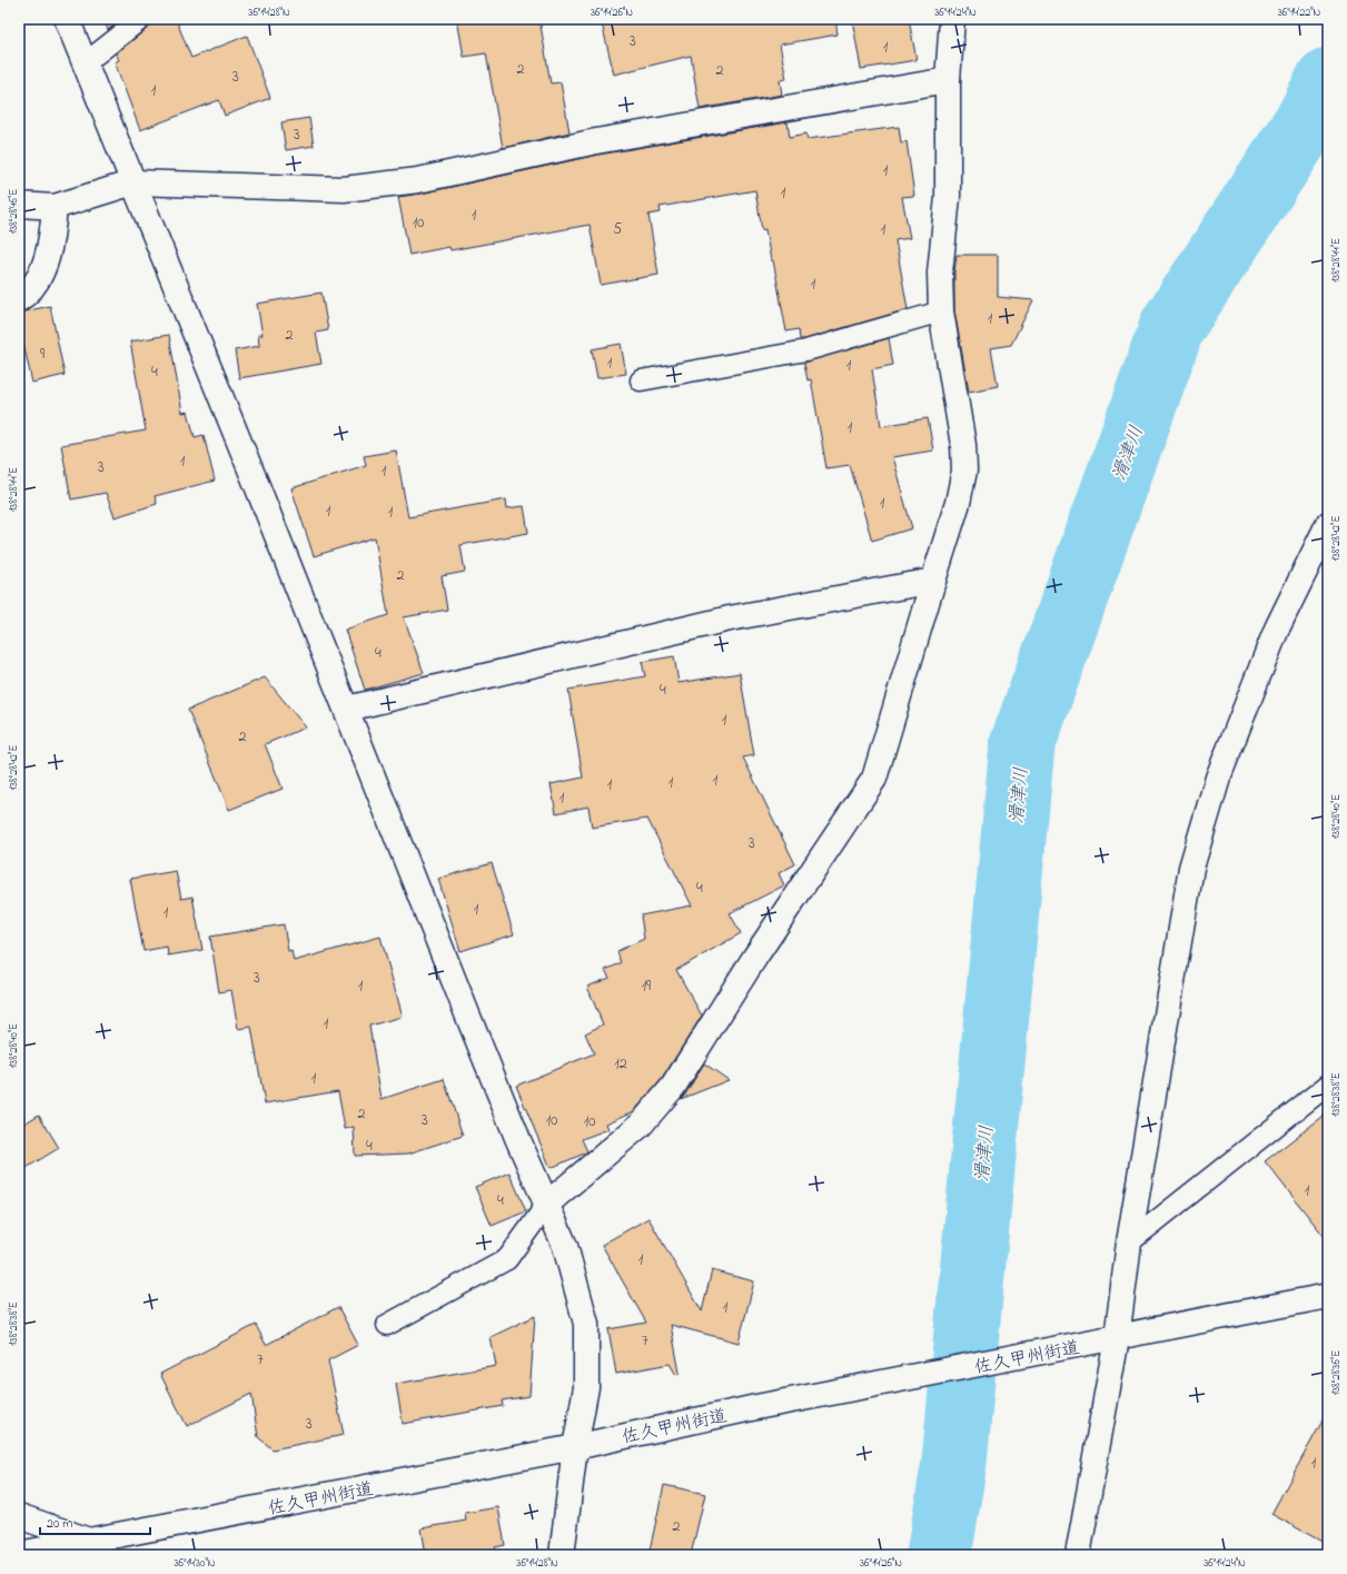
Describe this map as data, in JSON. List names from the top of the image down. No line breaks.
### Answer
{"streets":{"street":["佐久甲州街道"]},"water":["滑津川"],"house_numbers":["3","1","2","2","3","1","3","1","1","1","10","5","1","1","1","2","9","1","1","4","1","1","3","1","1","1","1","2","4","4","1","2","1","1","1","1","3","4","1","1","3","1","19","1","12","1","2","3","10","10","4","1","4","1","1","7","7","3","1","2"],"scale_bar":"20 m","coordinates":["36°14'28\"N","36°14'26\"N","36°14'24\"N","36°14'22\"N","138°28'46\"E","138°28'44\"E","138°28'42\"E","138°28'40\"E","138°28'38\"E","138°28'36\"E","36°14'30\"N"]}
